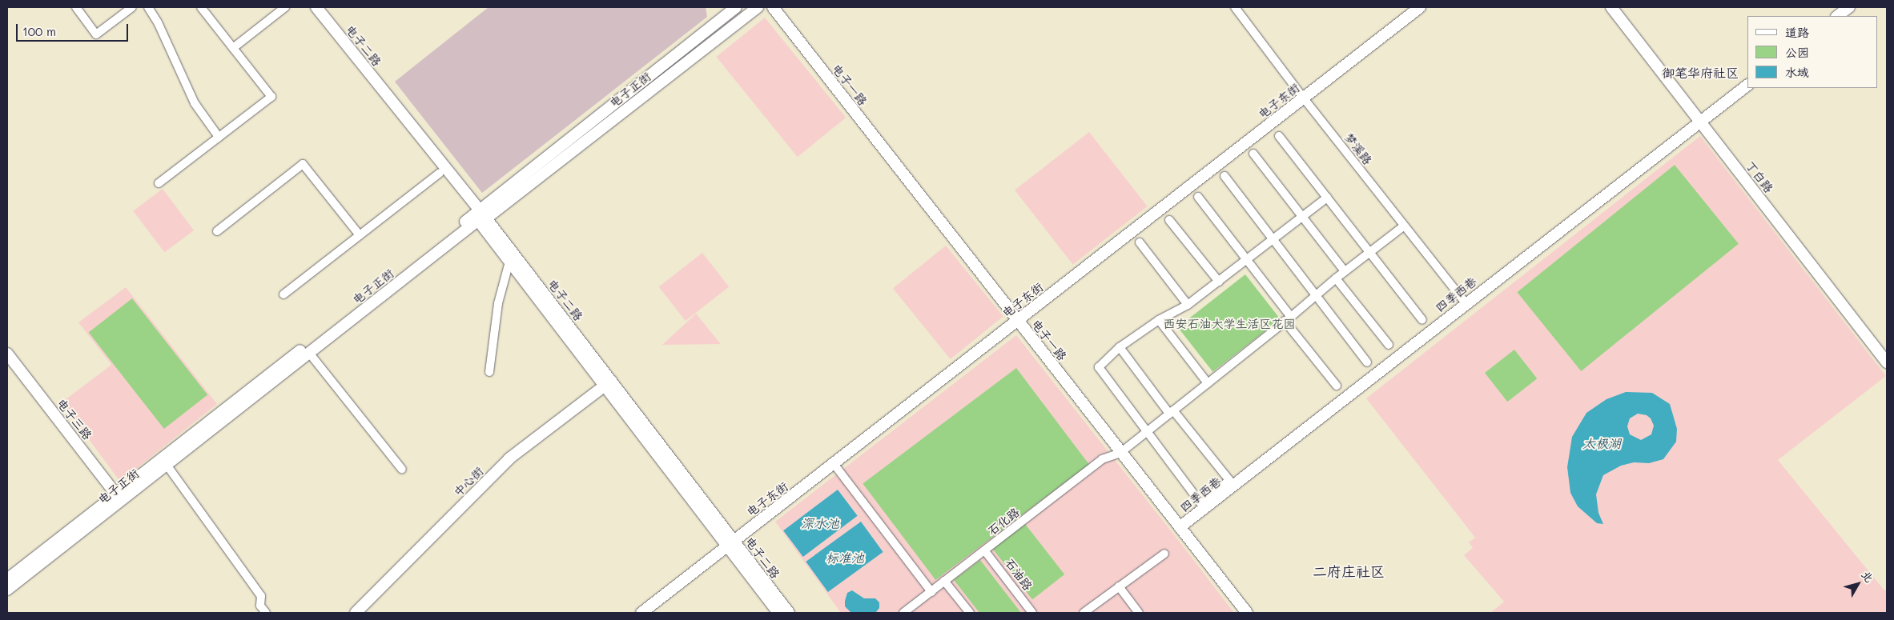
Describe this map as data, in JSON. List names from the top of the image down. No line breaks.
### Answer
{"streets":{"street":["电子二路","电子一路","电子正街","电子东街","梦溪路","丁白路","四季西巷","电子三路","中心街","石化路","石油路"]},"crossings":[["电子二路","电子正街"],["电子二路","电子东街"],["电子二路","中心街"],["电子一路","电子东街"],["电子一路","四季西巷"],["电子一路","石化路"],["电子正街","电子三路"],["电子东街","梦溪路"],["梦溪路","四季西巷"],["梦溪路","石化路"],["丁白路","四季西巷"],["石化路","石油路"]],"districts":["御笔华府社区","二府庄社区"],"water":["太极湖","深水池","标准池"],"parks":["西安石油大学生活区花园"],"legend":["道路","公园","水域"],"scale_bar":"100 m","north":"top right"}
